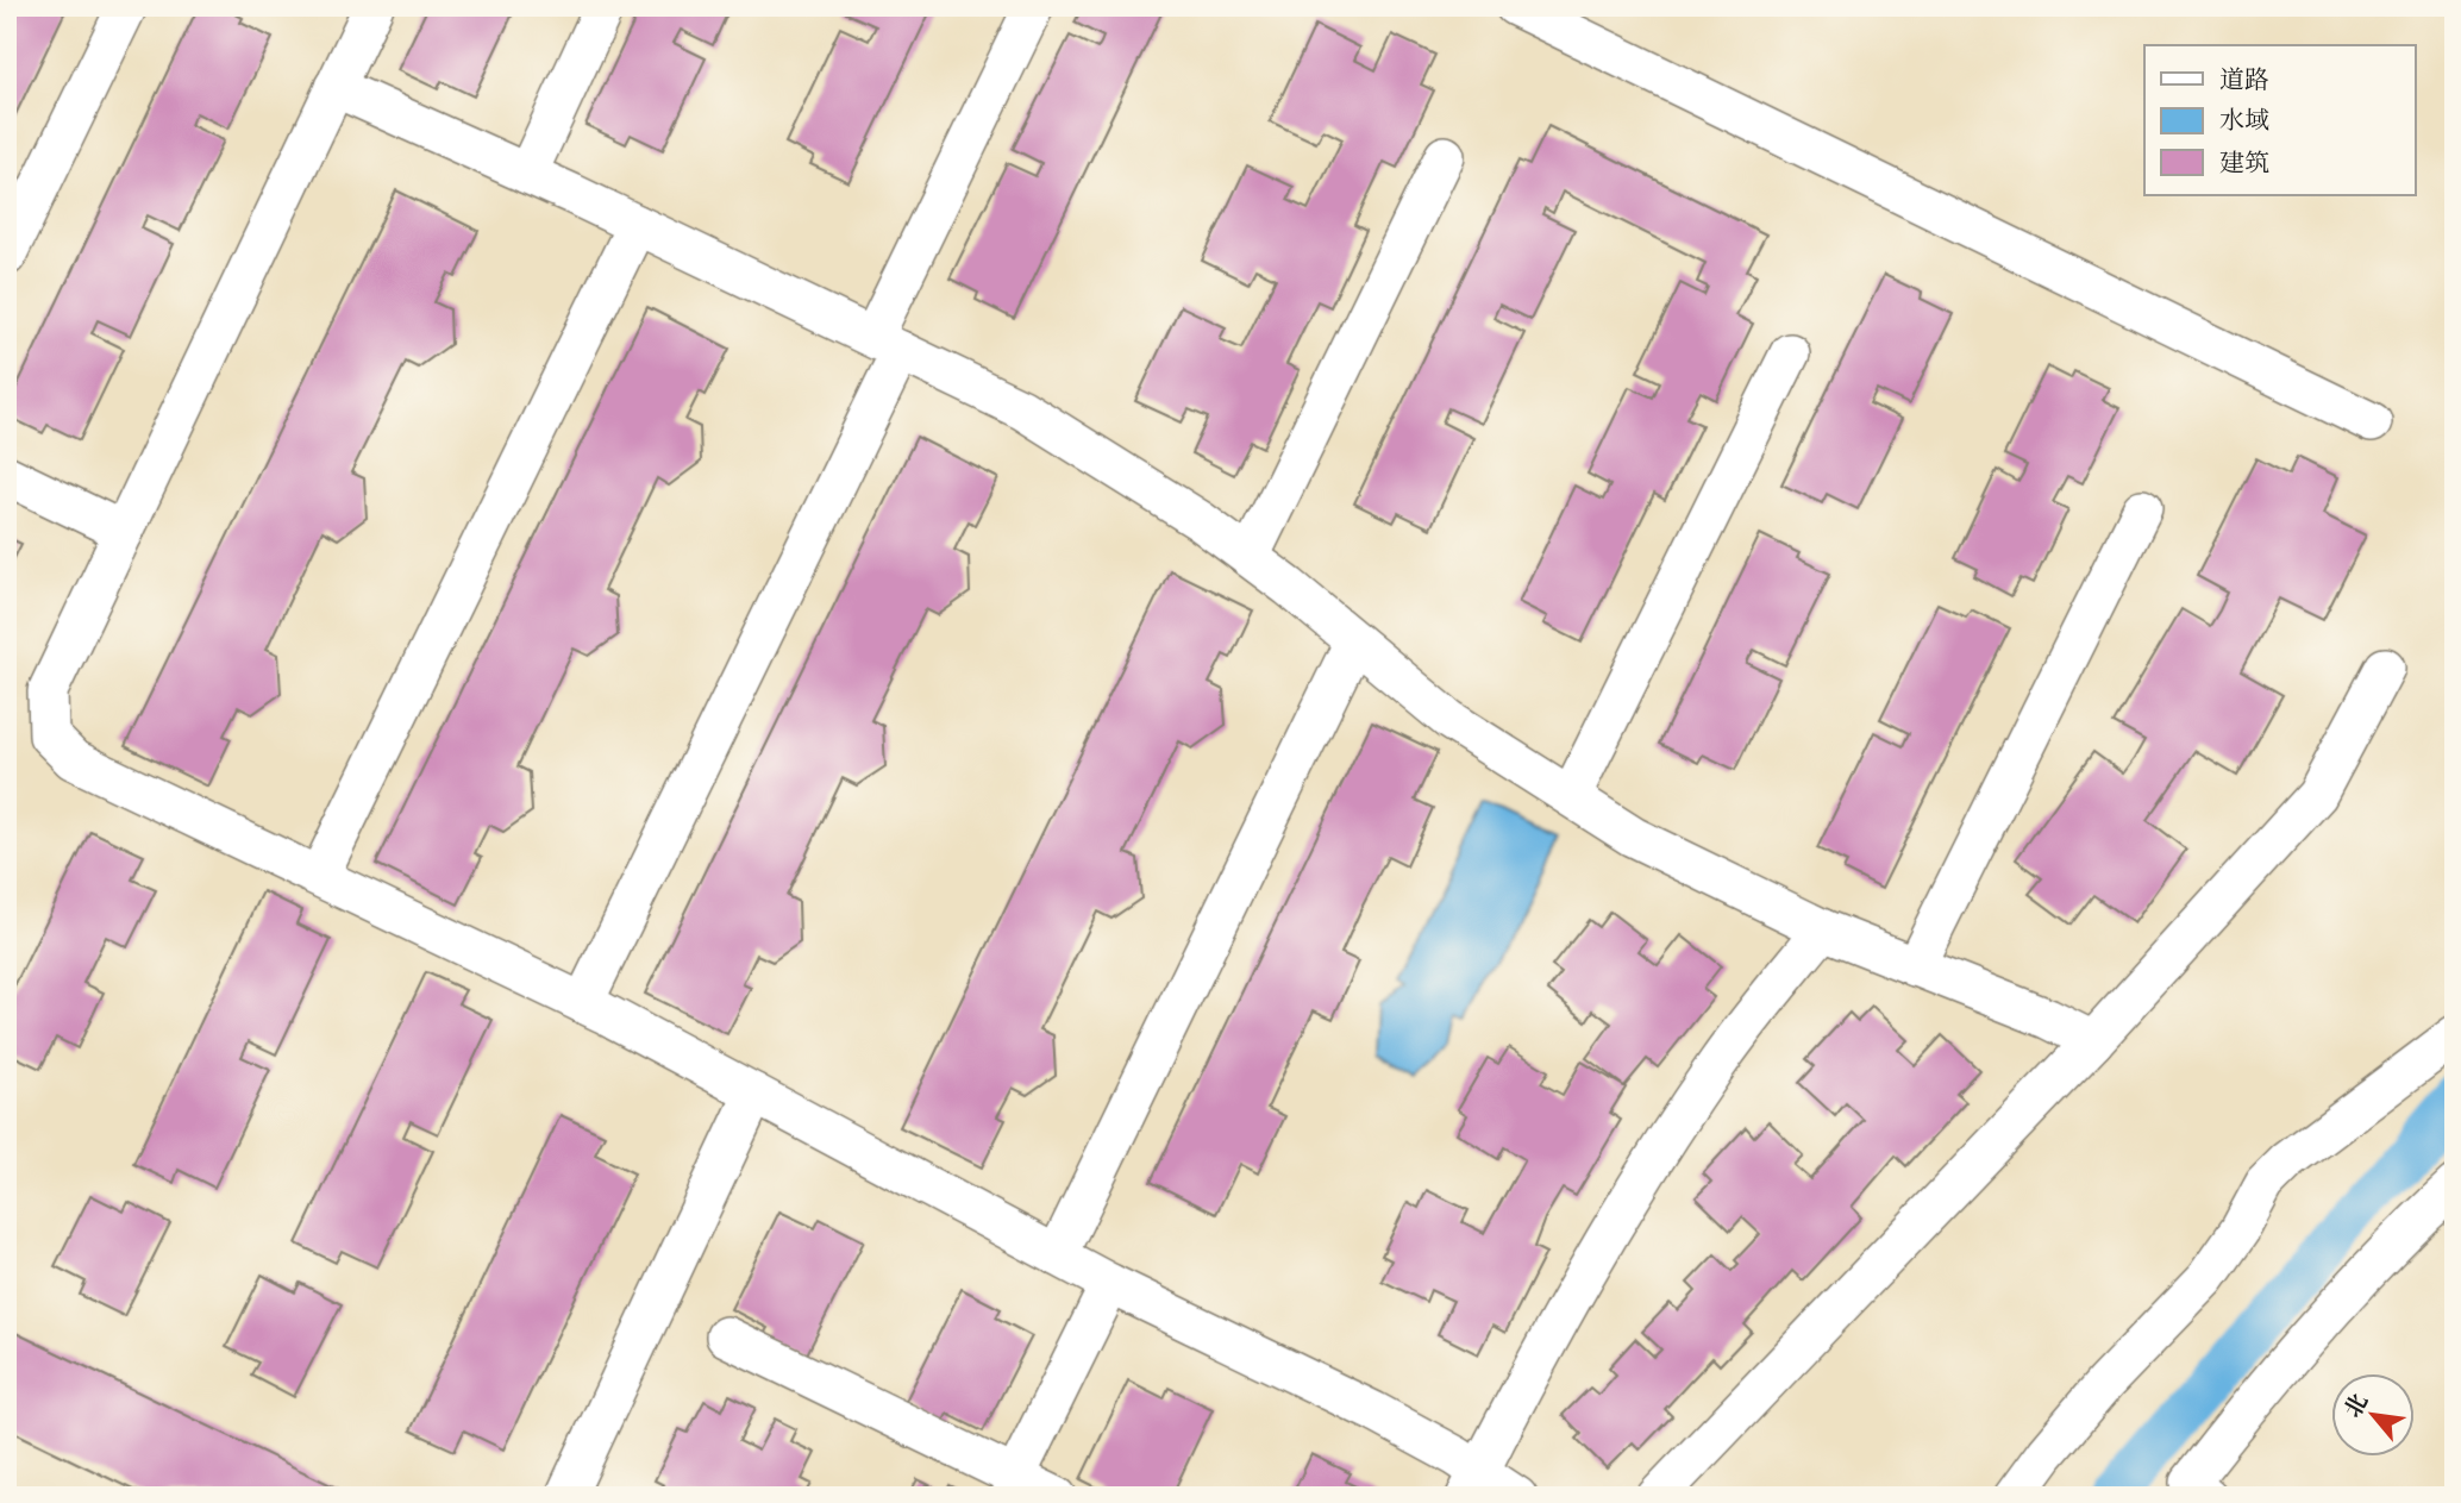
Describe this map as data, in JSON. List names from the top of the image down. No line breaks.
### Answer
{"legend":["道路","水域","建筑"],"north":"top left"}
